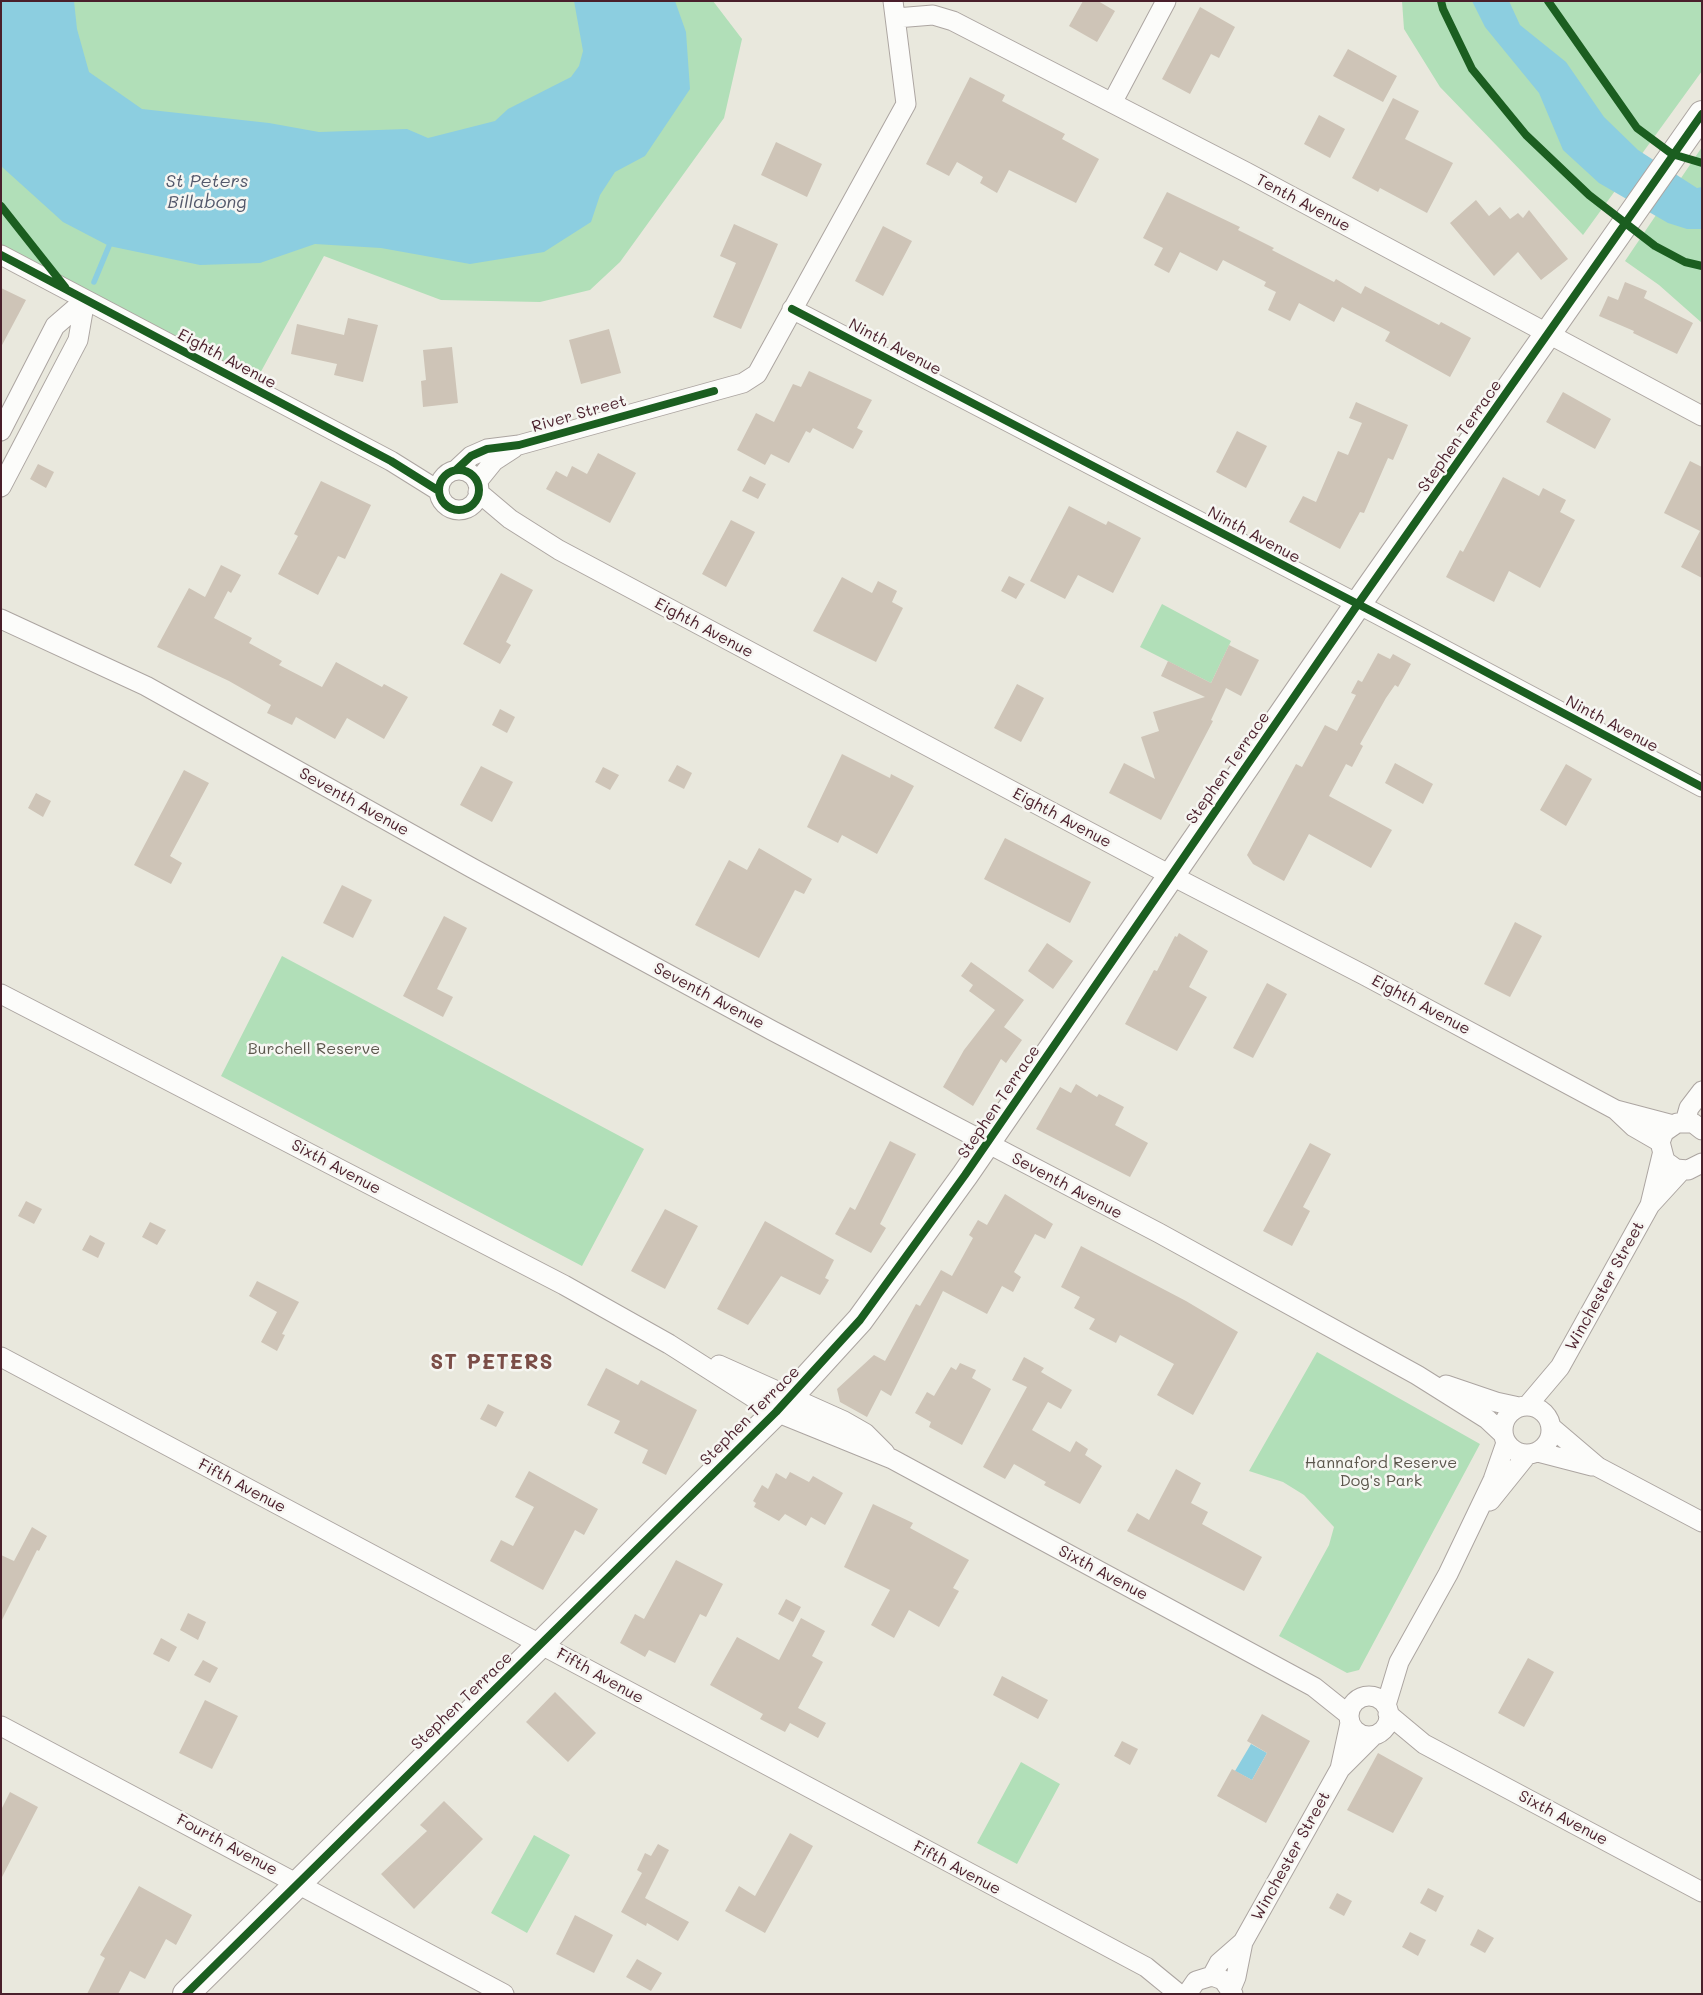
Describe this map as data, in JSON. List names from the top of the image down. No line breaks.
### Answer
{"streets":{"main road":["Stephen Terrace"],"street":["Tenth Avenue","Ninth Avenue","Eighth Avenue","River Street","Seventh Avenue","Sixth Avenue","Winchester Street","Fifth Avenue","Fourth Avenue"]},"crossings":[["Tenth Avenue","River Street"],["Tenth Avenue","Stephen Terrace"],["Ninth Avenue","River Street"],["Ninth Avenue","Stephen Terrace"],["Eighth Avenue","River Street"],["Eighth Avenue","Stephen Terrace"],["Eighth Avenue","Winchester Street"],["Stephen Terrace","Seventh Avenue"],["Stephen Terrace","Sixth Avenue"],["Stephen Terrace","Fifth Avenue"],["Stephen Terrace","Fourth Avenue"],["Seventh Avenue","Winchester Street"],["Sixth Avenue","Winchester Street"],["Winchester Street","Fifth Avenue"]],"districts":["ST PETERS"],"water":["St Peters Billabong"],"parks":["Burchell Reserve","Hannaford Reserve Dog's Park"]}
